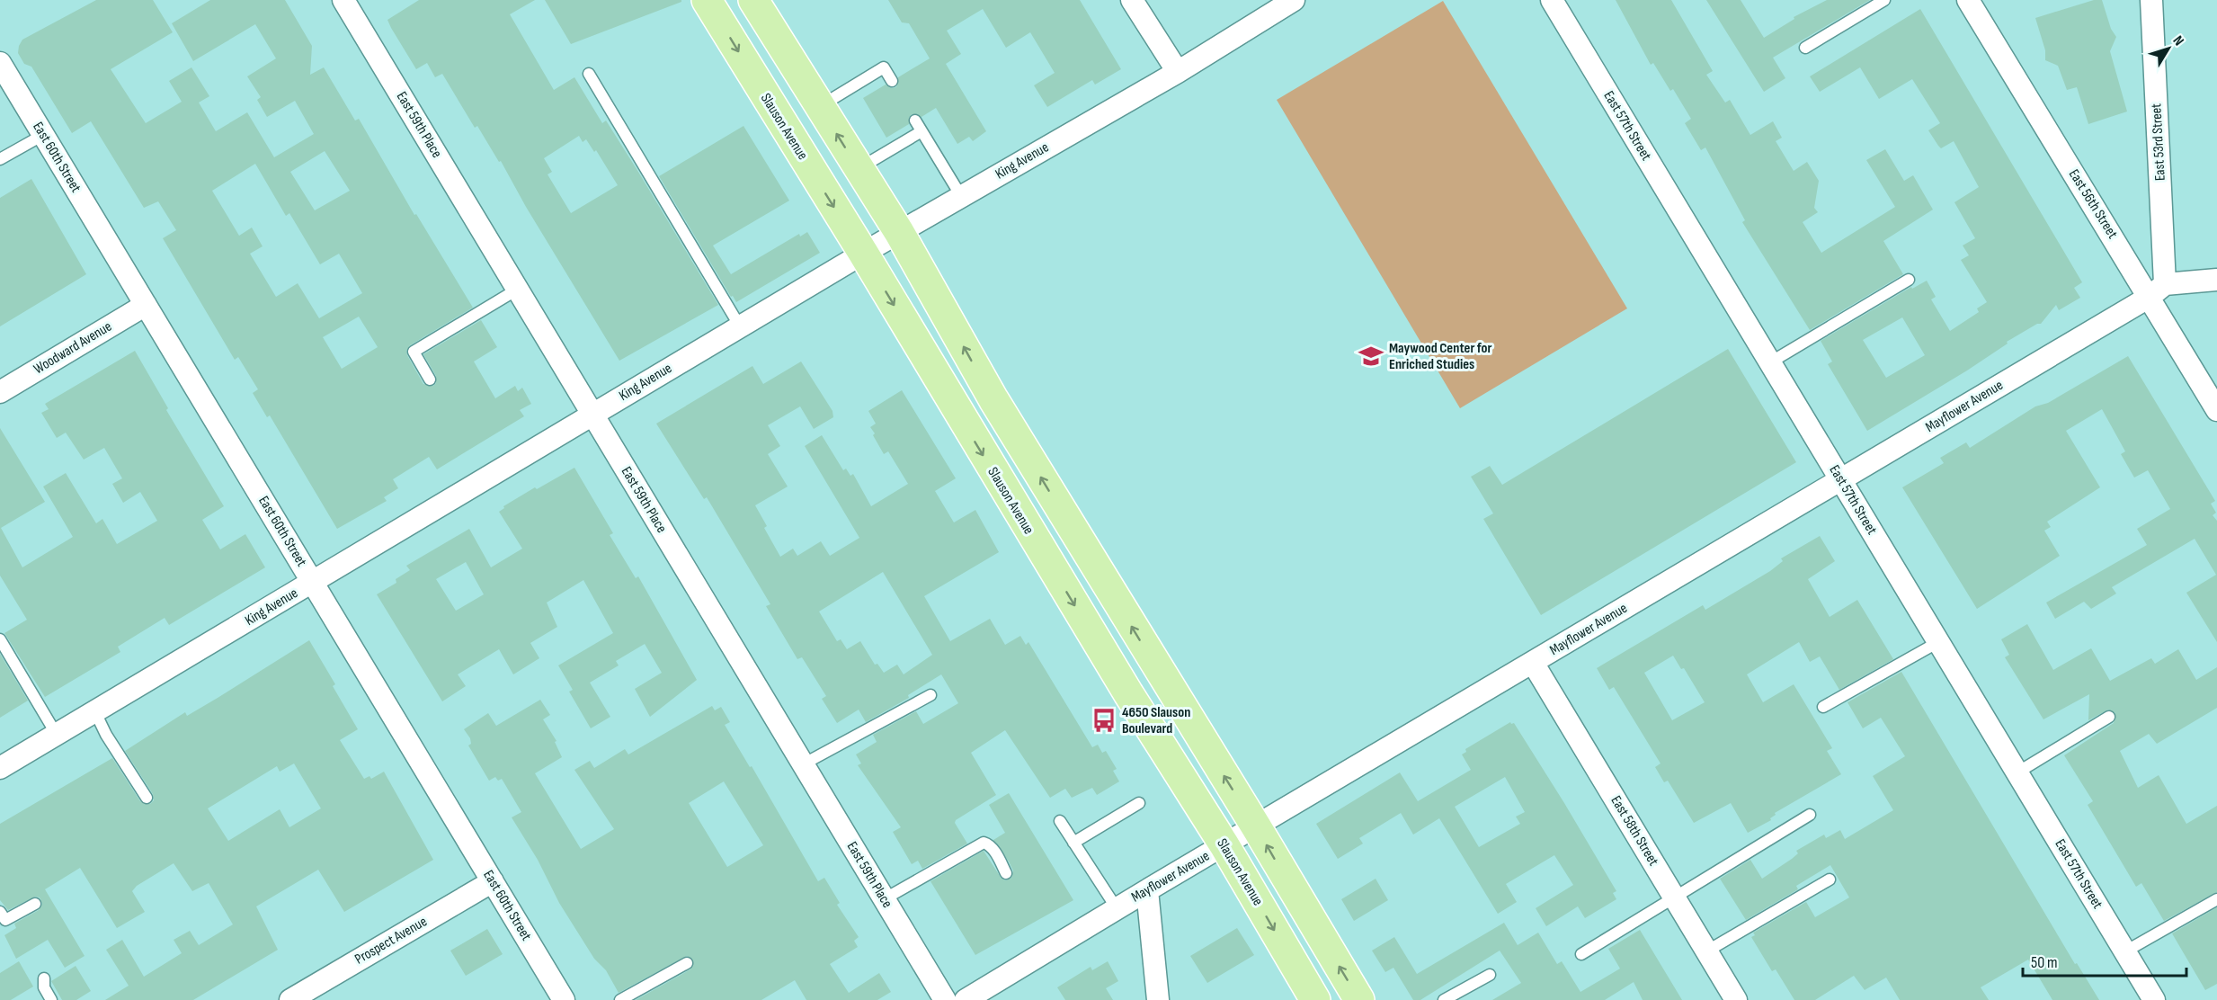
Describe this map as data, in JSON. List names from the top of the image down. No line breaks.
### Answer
{"streets":{"main road":["Slauson Avenue"],"street":["East 59th Place","East 57th Street","East 53rd Street","East 60th Street","King Avenue","East 56th Street","Woodward Avenue","Mayflower Avenue","East 58th Street","Prospect Avenue"]},"crossings":[["East 59th Place","King Avenue"],["East 57th Street","Mayflower Avenue"],["Slauson Avenue","King Avenue"],["Slauson Avenue","Mayflower Avenue"],["East 53rd Street","East 56th Street"],["East 53rd Street","Mayflower Avenue"],["East 60th Street","King Avenue"],["East 60th Street","Woodward Avenue"],["East 60th Street","Prospect Avenue"],["East 56th Street","Mayflower Avenue"],["Mayflower Avenue","East 58th Street"]],"places":{"school or university":["Maywood Center for Enriched Studies"],"bus stop":["4650 Slauson Boulevard"]},"scale_bar":"50 m","north":"top right"}
